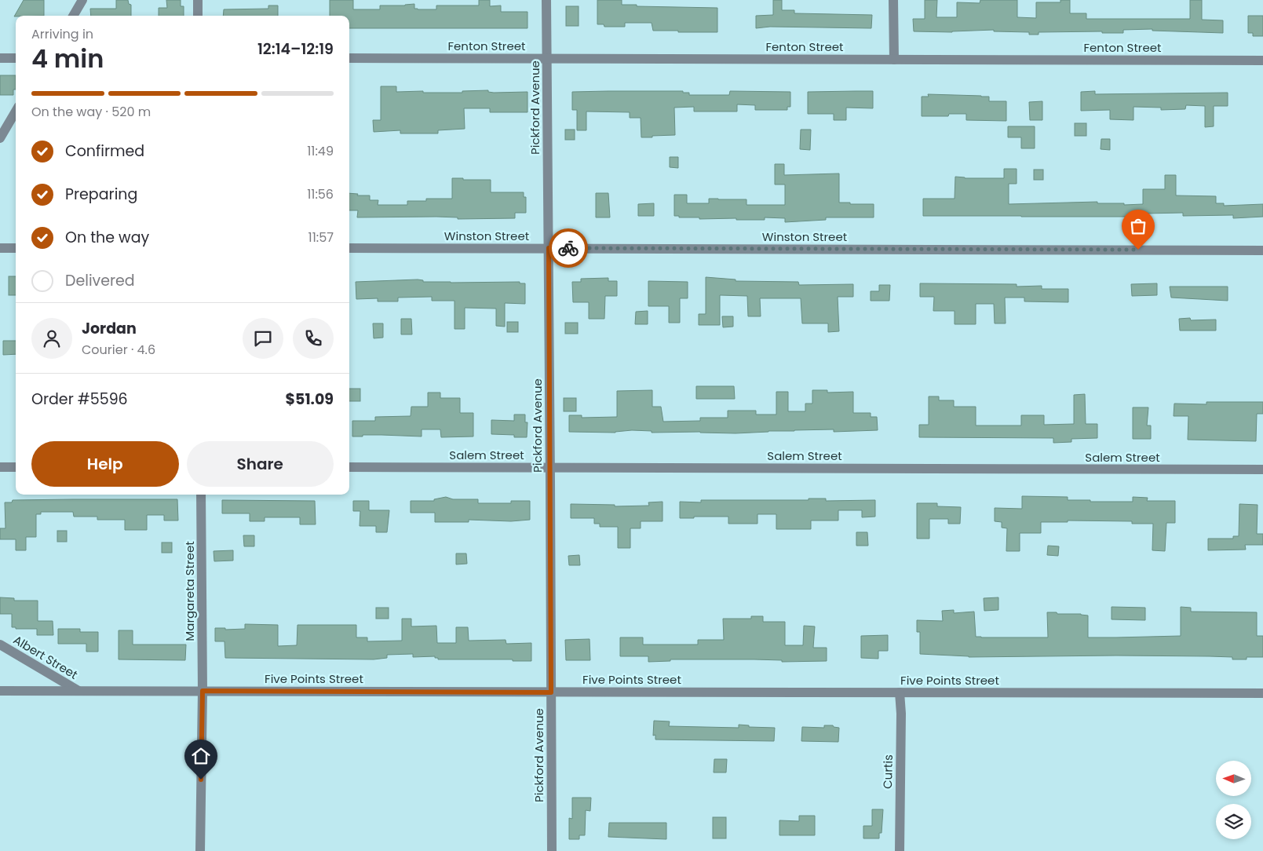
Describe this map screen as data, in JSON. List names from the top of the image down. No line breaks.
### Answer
{"streets":{"street":["Fenton Street","Pickford Avenue","Winston Street","Salem Street","Margareta Street","Albert Street","Five Points Street","Curtis"]},"crossings":[["Fenton Street","Pickford Avenue"],["Pickford Avenue","Winston Street"],["Pickford Avenue","Salem Street"],["Pickford Avenue","Five Points Street"],["Margareta Street","Five Points Street"],["Albert Street","Five Points Street"],["Five Points Street","Curtis"]],"north":"left","page":{"heading":["4 min","Arriving in","12:14–12:19"],"panel":["Jordan","Courier · 4.6","Order #5596","$51.09"],"bar":"On the way · 520 m","list":[["Confirmed","11:49"],["Preparing","11:56"],["On the way","11:57"],"Delivered"],"buttons":["Help","Share"]}}
